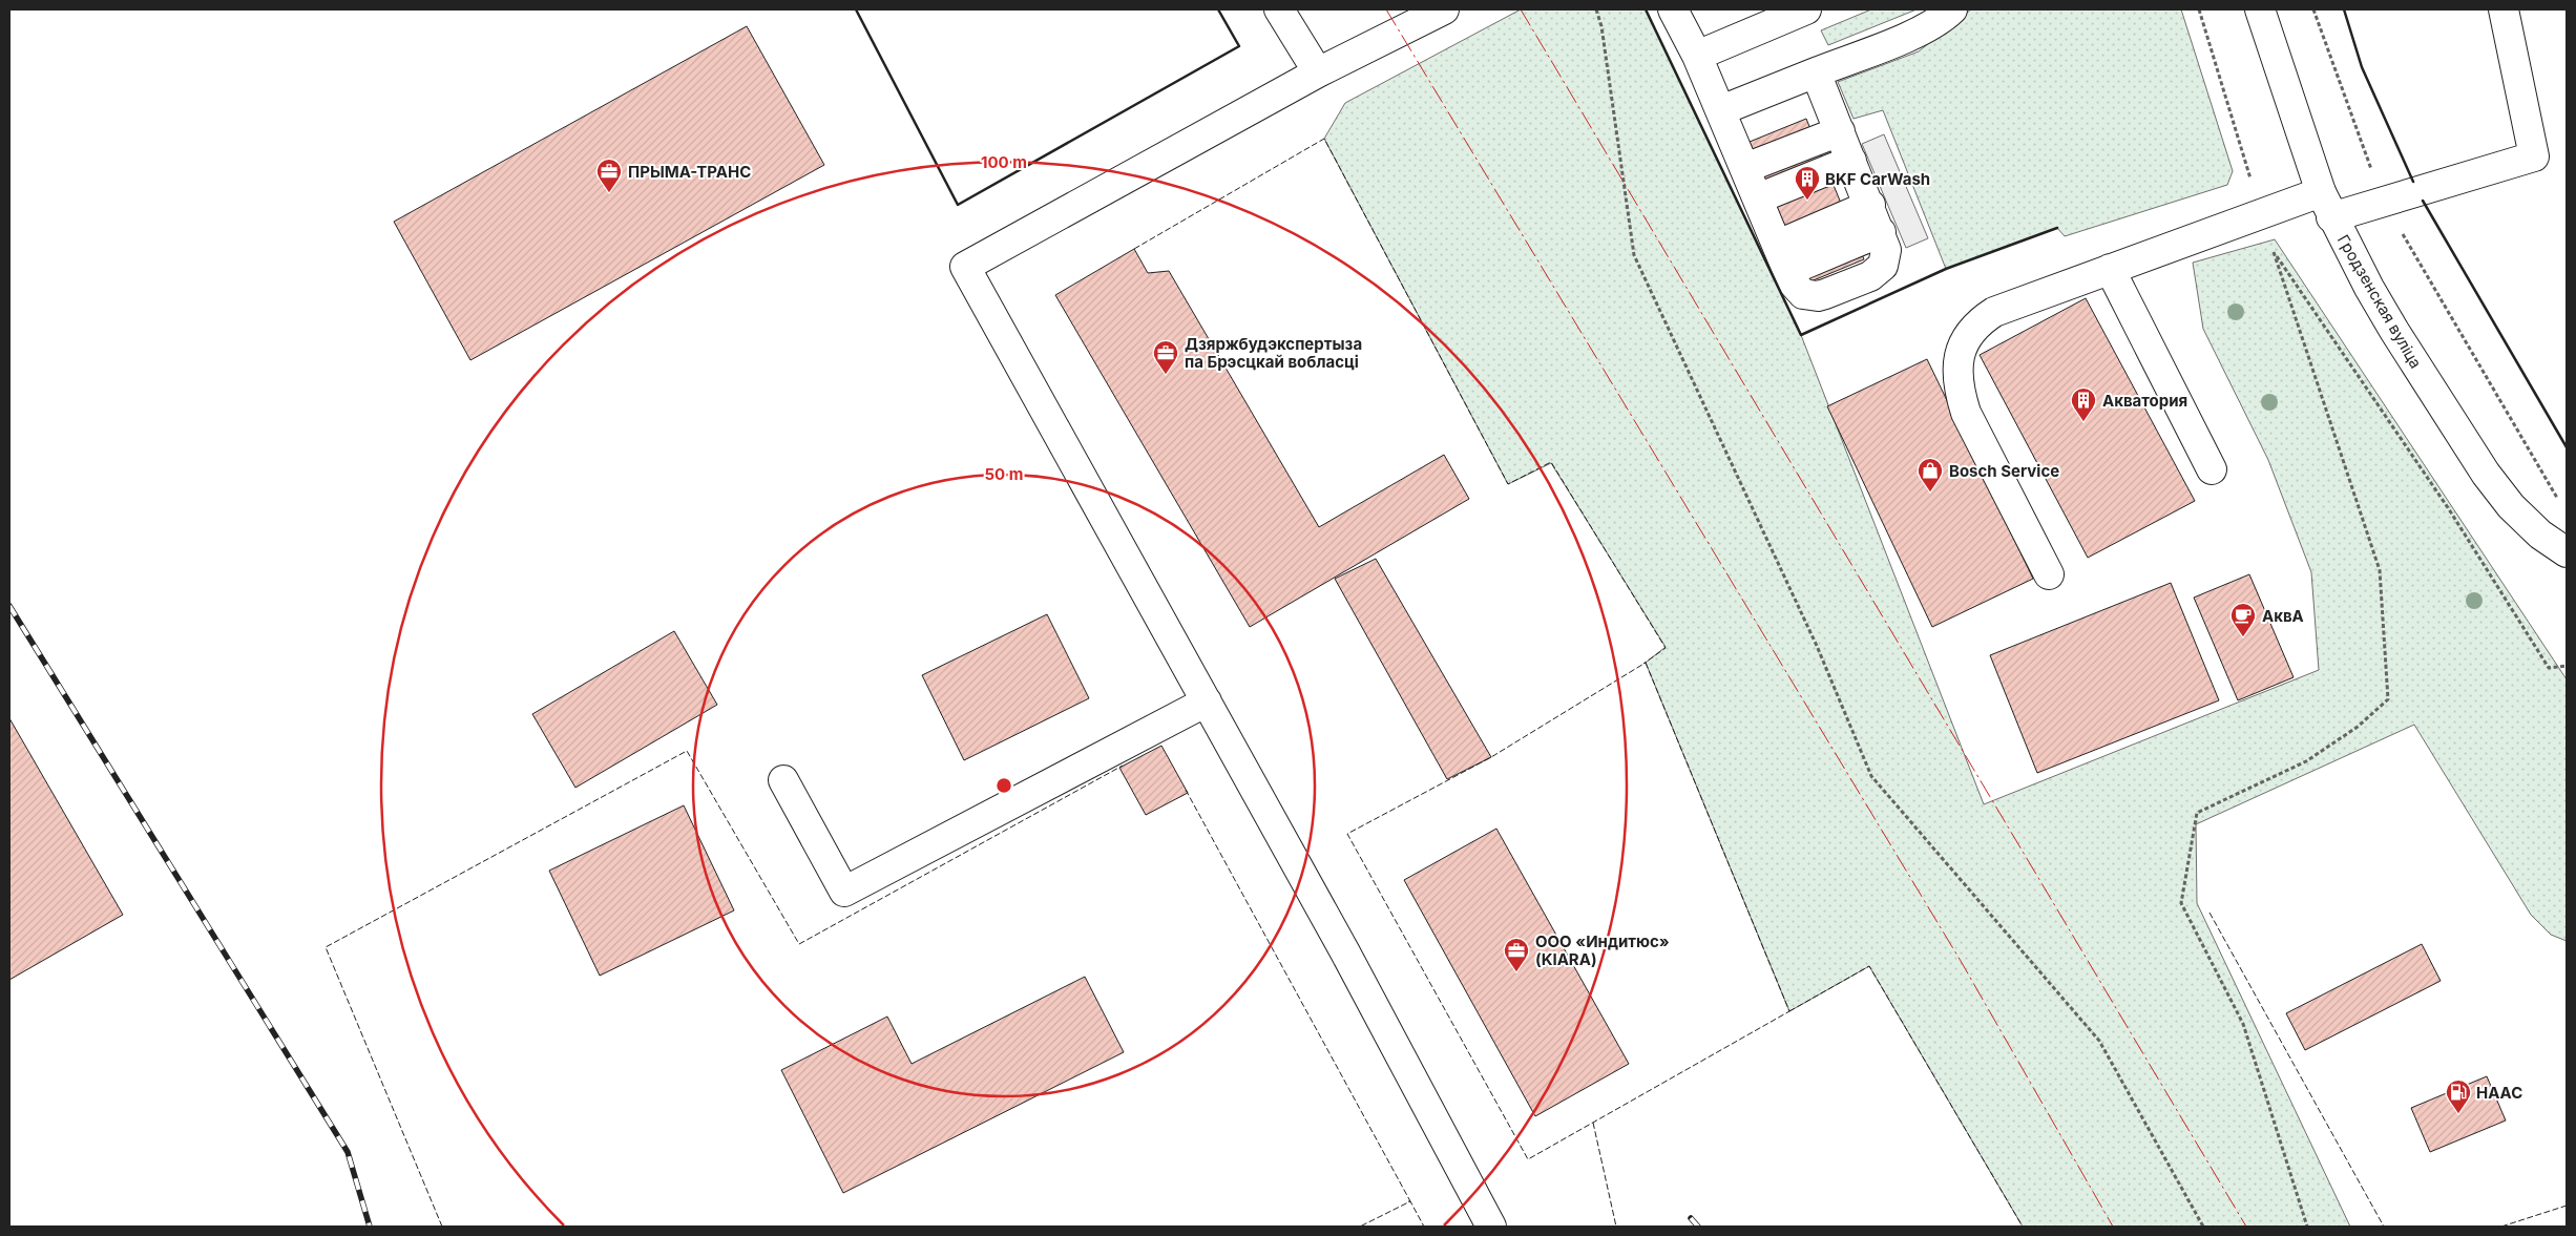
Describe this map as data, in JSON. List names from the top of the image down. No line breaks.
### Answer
{"streets":{"main road":["Гродзенская вуліца"]},"places":{"office":["ПРЫМА-ТРАНС","Дзяржбудэкспертыза па Брэсцкай вобласці","ООО «Индитюс» (KIARA)"],"building":["BKF CarWash","Акватория"],"shop":["Bosch Service"],"cafe":["АквА"],"fuel station":["НААС"]},"rings":["100 m","50 m"]}
